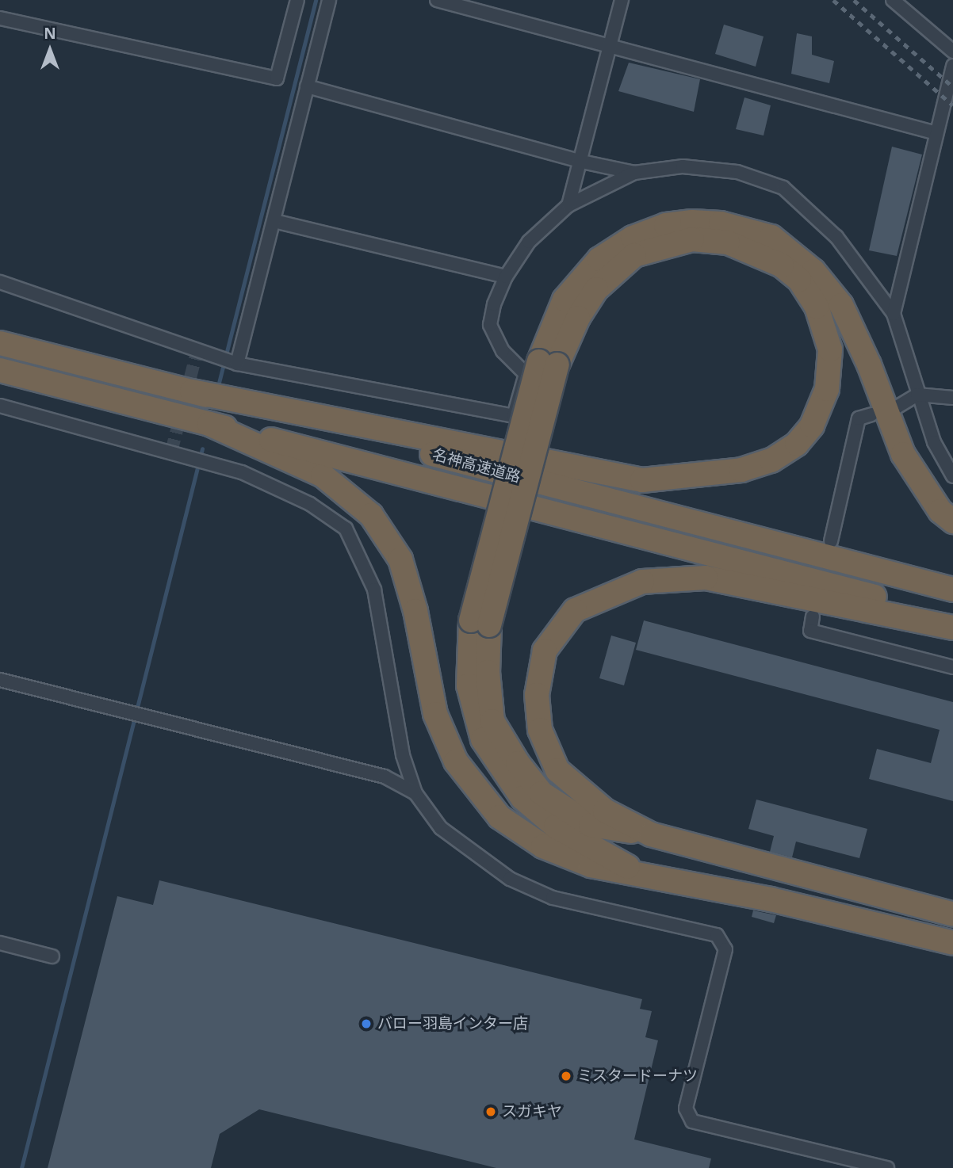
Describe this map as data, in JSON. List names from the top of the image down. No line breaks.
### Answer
{"streets":{"highway":["名神高速道路"]},"places":["バロー羽島インター店","ミスタードーナツ","スガキヤ"],"north":"top"}
